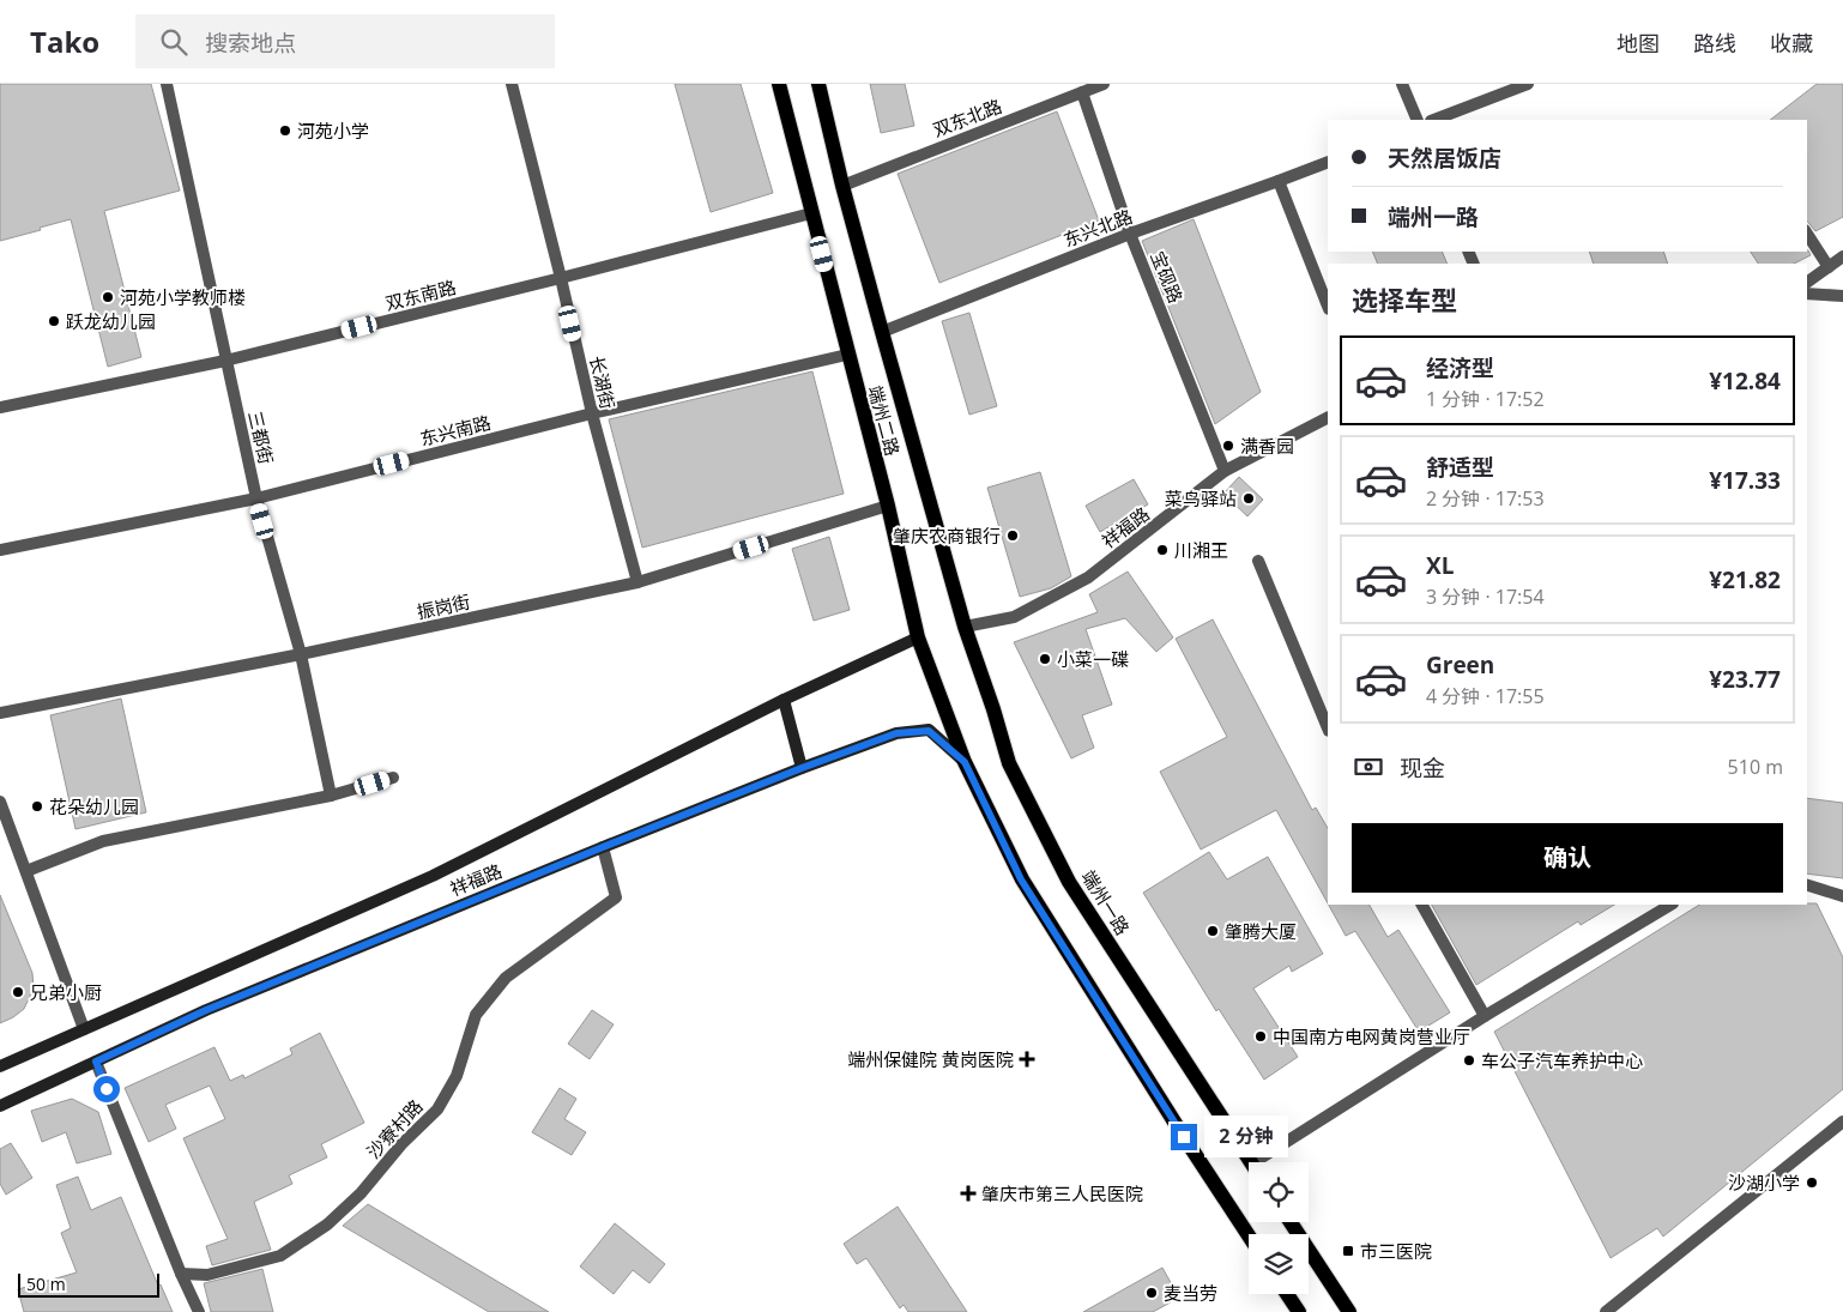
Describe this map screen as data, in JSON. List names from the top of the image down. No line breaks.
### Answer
{"streets":{"main road":["端州二路","端州一路"],"street":["双东北路","东兴北路","宝砚路","双东南路","长湖街","东兴南路","三都街","祥福路","振岗街","沙寮村路"]},"crossings":[["双东北路","宝砚路"],["双东北路","端州二路"],["东兴北路","宝砚路"],["东兴北路","端州二路"],["宝砚路","祥福路"],["双东南路","长湖街"],["双东南路","端州二路"],["双东南路","三都街"],["长湖街","东兴南路"],["长湖街","振岗街"],["端州二路","东兴南路"],["端州二路","祥福路"],["端州二路","振岗街"],["端州二路","端州一路"],["东兴南路","三都街"],["三都街","振岗街"],["祥福路","端州一路"],["祥福路","沙寮村路"]],"places":{"other":["河苑小学","河苑小学教师楼","跃龙幼儿园","满香园","菜鸟驿站","肇庆农商银行","川湘王","小菜一碟","花朵幼儿园","肇腾大厦","兄弟小厨","中国南方电网黄岗营业厅","车公子汽车养护中心","沙湖小学","麦当劳"],"health":["端州保健院 黄岗医院","肇庆市第三人民医院"],"transit":["市三医院"]},"scale_bar":"50 m","page":{"header":"Tako","search":"搜索地点","nav":["地图","路线","收藏"],"banner":["天然居饭店","端州一路"],"heading":"选择车型","list":[{"name":"经济型","note":"1 分钟 · 17:52","value":"¥12.84"},{"name":"舒适型","note":"2 分钟 · 17:53","value":"¥17.33"},{"name":"XL","note":"3 分钟 · 17:54","value":"¥21.82"},{"name":"Green","note":"4 分钟 · 17:55","value":"¥23.77"}],"pay":["现金","510 m"],"buttons":"确认","bubble":"2 分钟","scale":"50 m"}}
